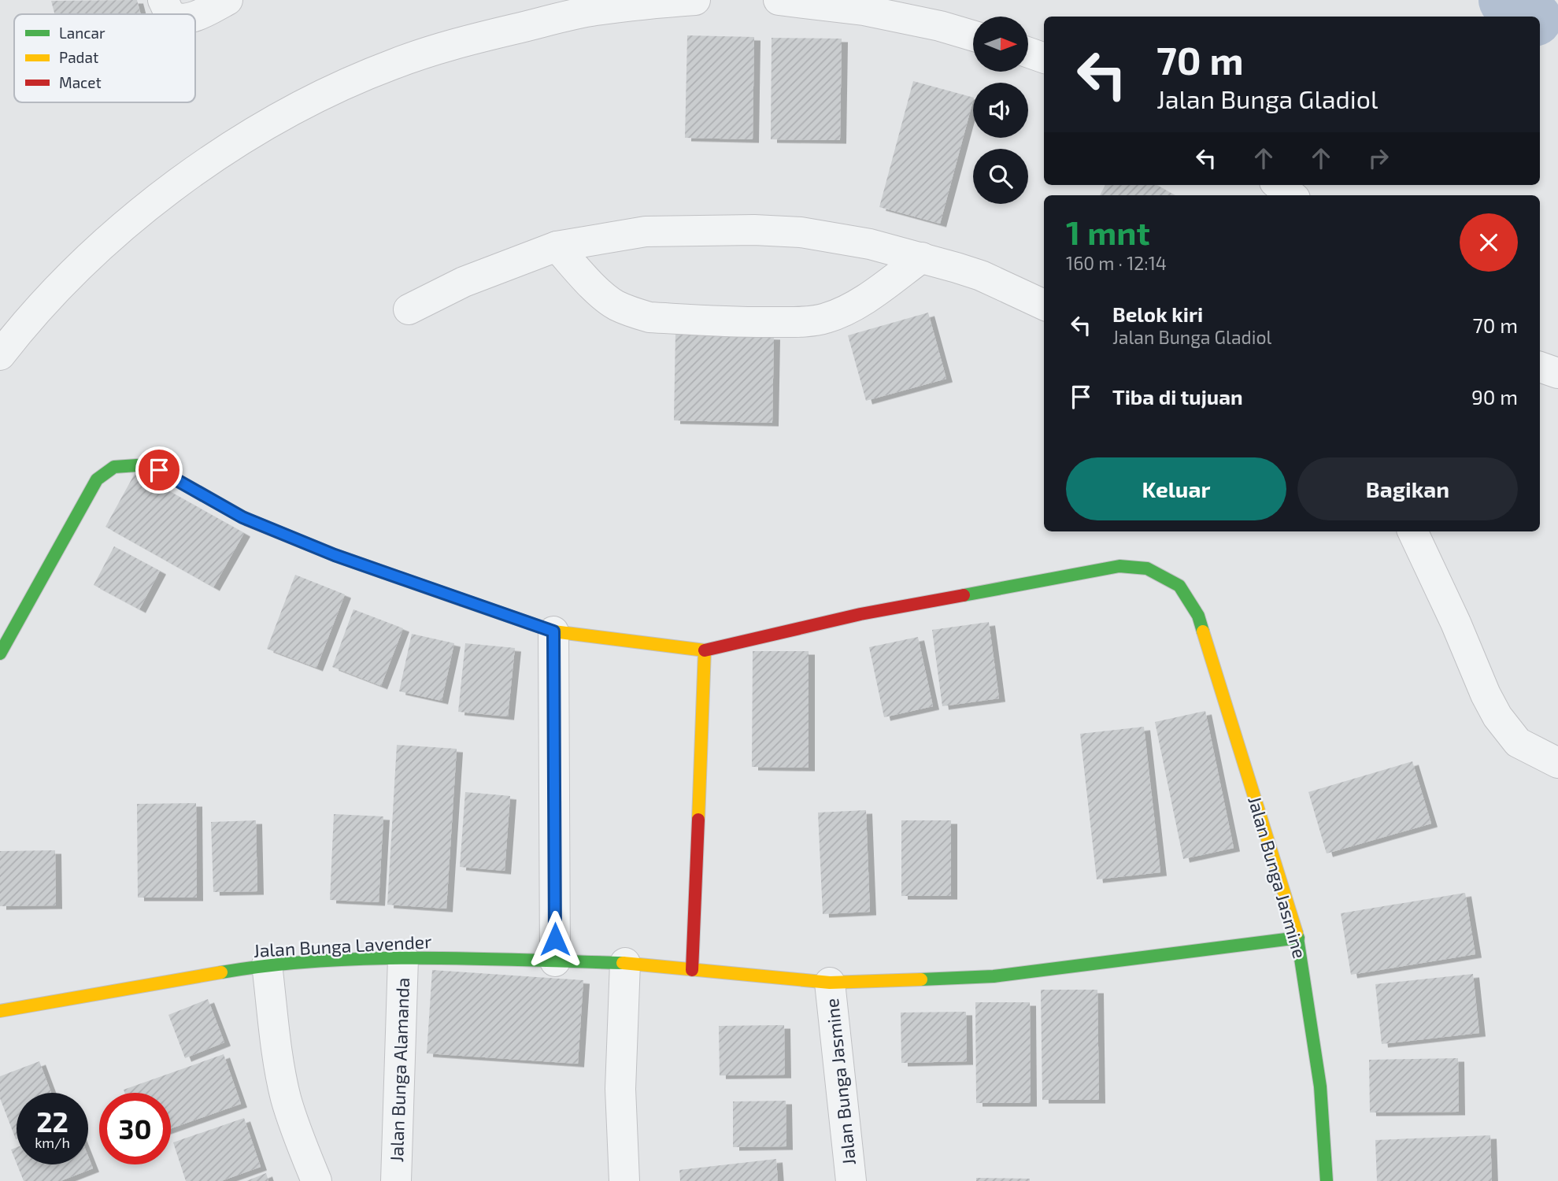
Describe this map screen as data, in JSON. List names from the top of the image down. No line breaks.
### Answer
{"streets":{"street":["Jalan Bunga Jasmine","Jalan Bunga Lavender","Jalan Bunga Alamanda"]},"crossings":[["Jalan Bunga Jasmine","Jalan Bunga Lavender"],["Jalan Bunga Lavender","Jalan Bunga Alamanda"]],"legend":["Lancar","Padat","Macet"],"north":"right","page":{"turn":["70 m","Jalan Bunga Gladiol"],"heading":["1 mnt","160 m · 12:14"],"list":[{"name":"Belok kiri","note":"Jalan Bunga Gladiol","value":"70 m"},{"name":"Tiba di tujuan","value":"90 m"}],"buttons":["Keluar","Bagikan"],"speed":"22 km/h","limit":"30"}}
